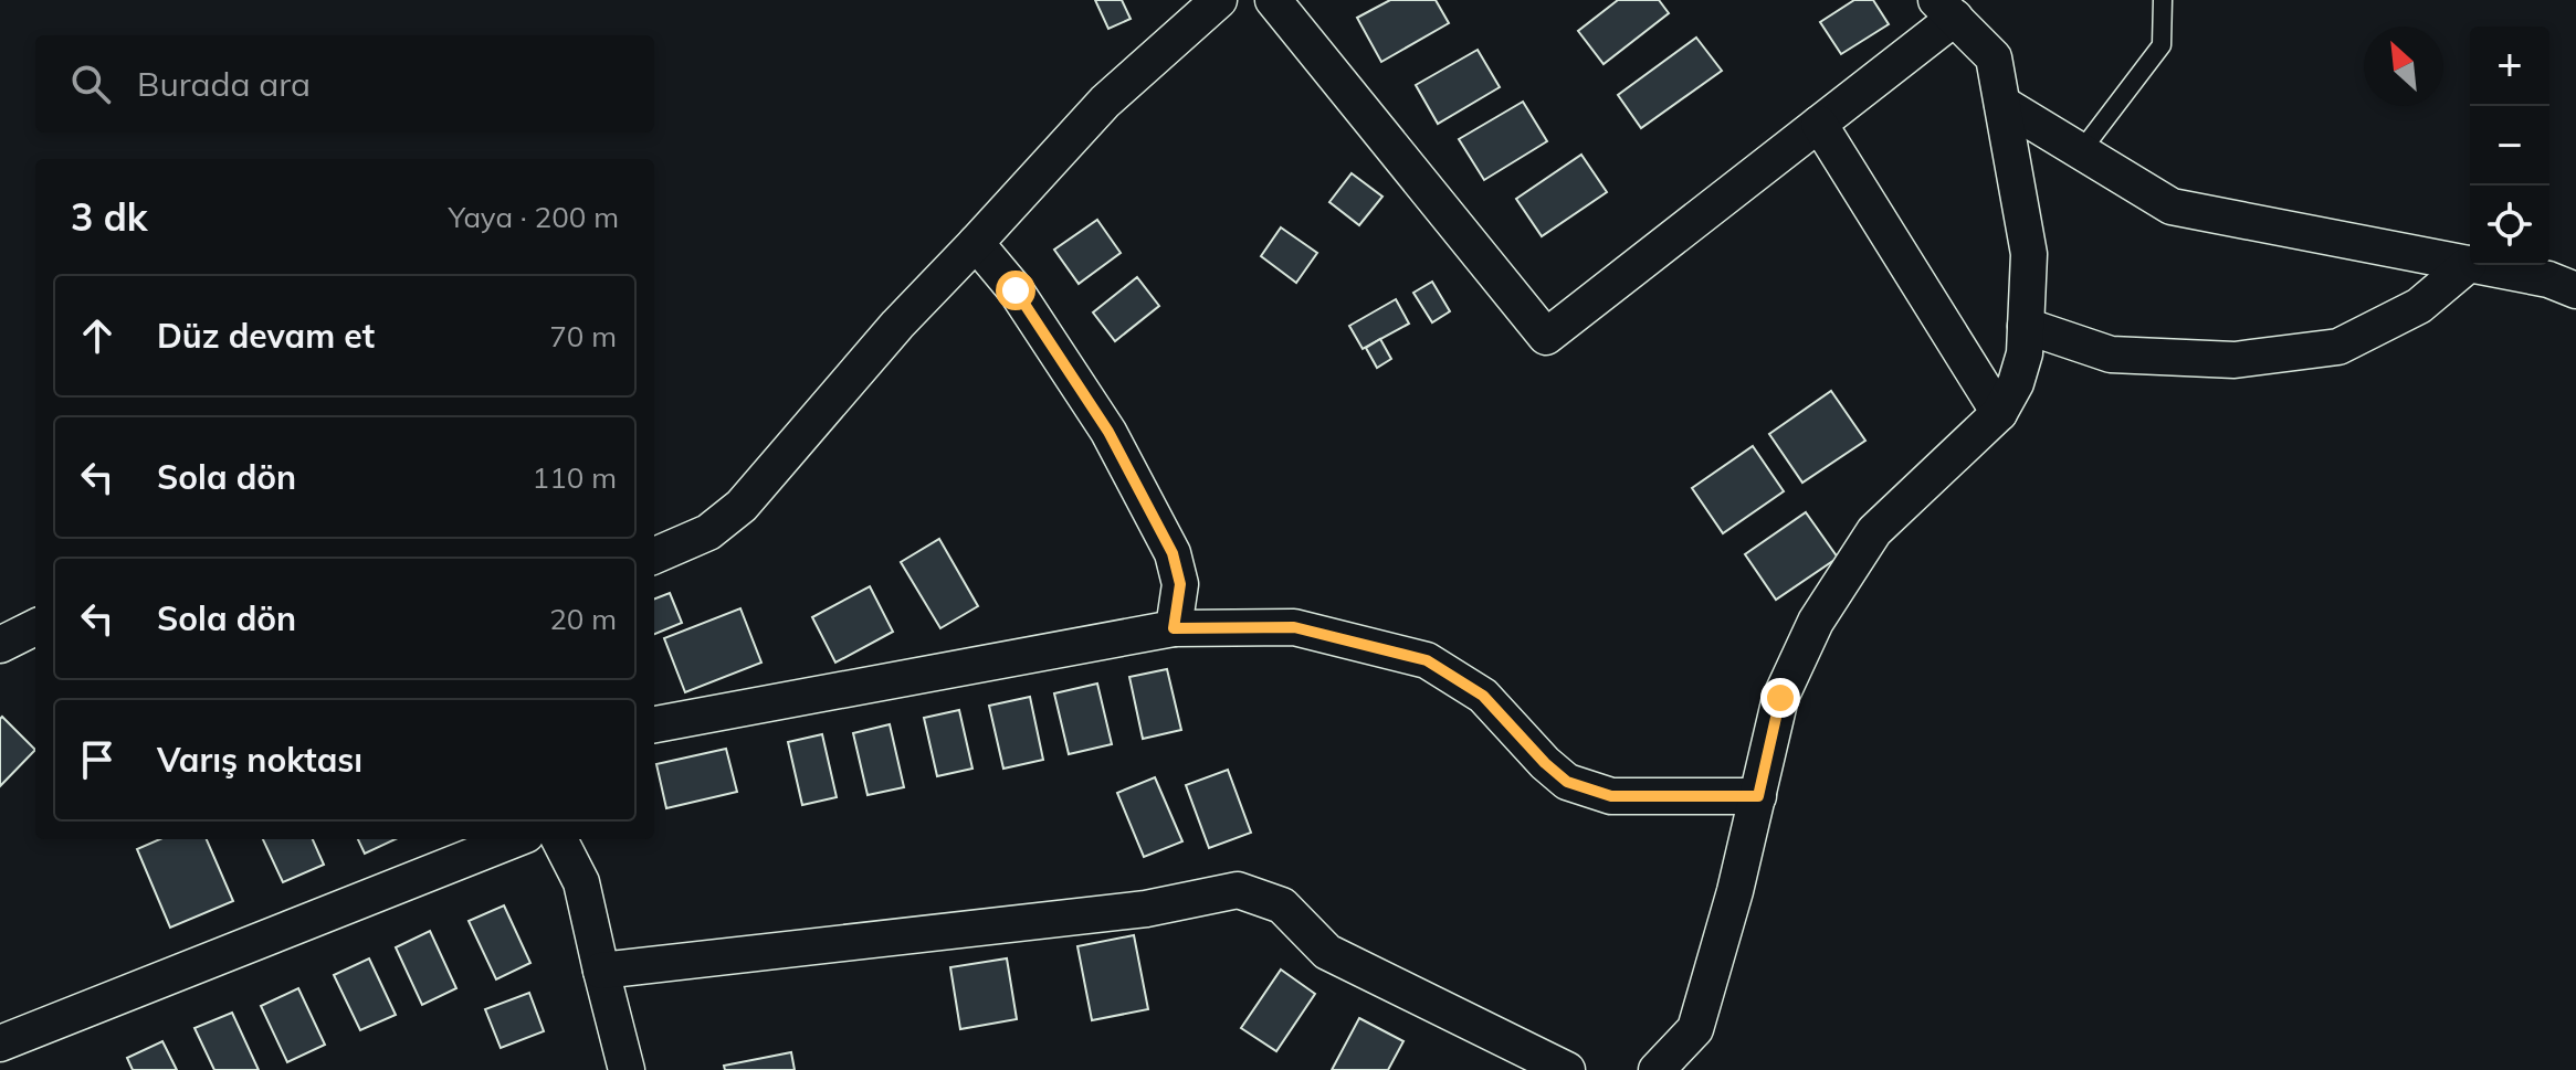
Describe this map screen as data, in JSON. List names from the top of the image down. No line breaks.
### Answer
{"north":"top left","page":{"map_buttons":["+","−"],"search":"Burada ara","heading":["3 dk","Yaya · 200 m"],"list":[["Düz devam et","70 m"],["Sola dön","110 m"],["Sola dön","20 m"],"Varış noktası"]}}
